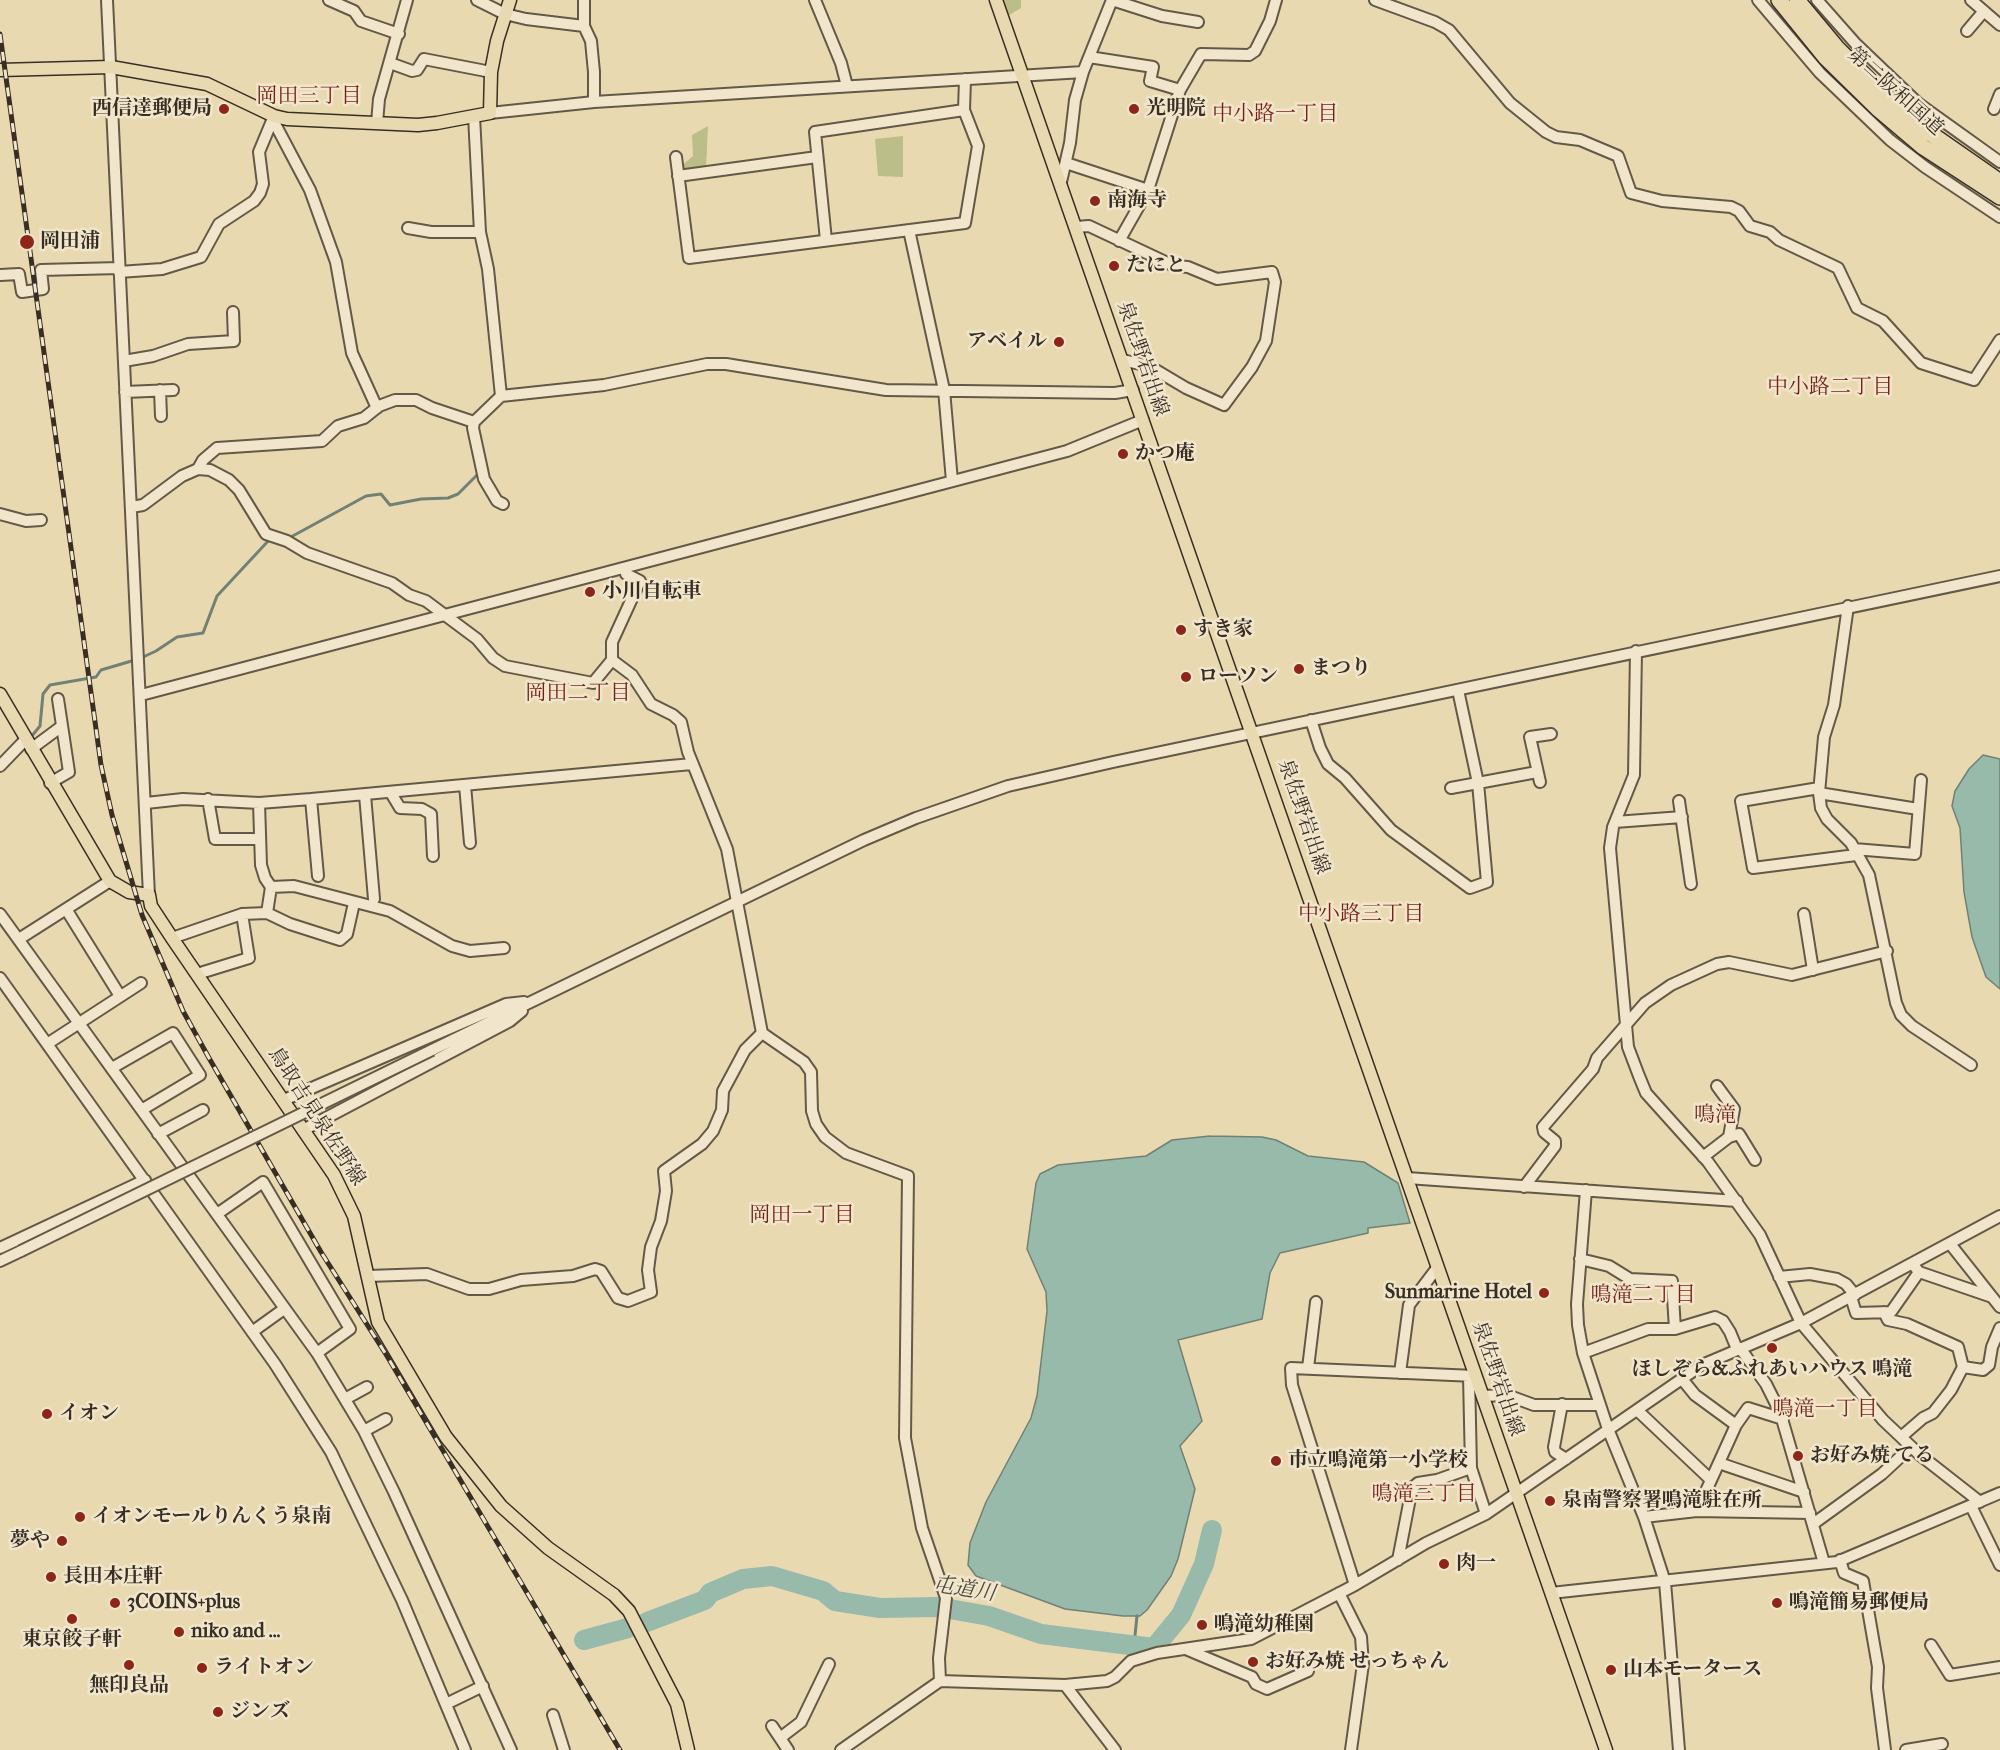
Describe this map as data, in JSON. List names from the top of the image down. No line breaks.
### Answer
{"streets":{"highway":["第二阪和国道"],"main road":["泉佐野岩出線","鳥取吉見泉佐野線"]},"districts":["岡田三丁目","中小路一丁目","中小路二丁目","岡田二丁目","中小路三丁目","鳴滝","岡田一丁目","鳴滝二丁目","鳴滝一丁目","鳴滝三丁目"],"water":["屯道川"],"places":["西信達郵便局","光明院","南海寺","岡田浦","たにと","アベイル","かつ庵","小川自転車","すき家","まつり","ローソン","Sunmarine Hotel","ほしぞら&ふれあいハウス 鳴滝","イオン","お好み焼 てる","市立鳴滝第一小学校","泉南警察署鳴滝駐在所","イオンモールりんくう泉南","夢や","肉一","長田本庄軒","3COINS+plus","鳴滝簡易郵便局","東京餃子軒","鳴滝幼稚園","niko and ...","お好み焼 せっちゃん","無印良品","ライトオン","山本モータース","ジンズ"]}
